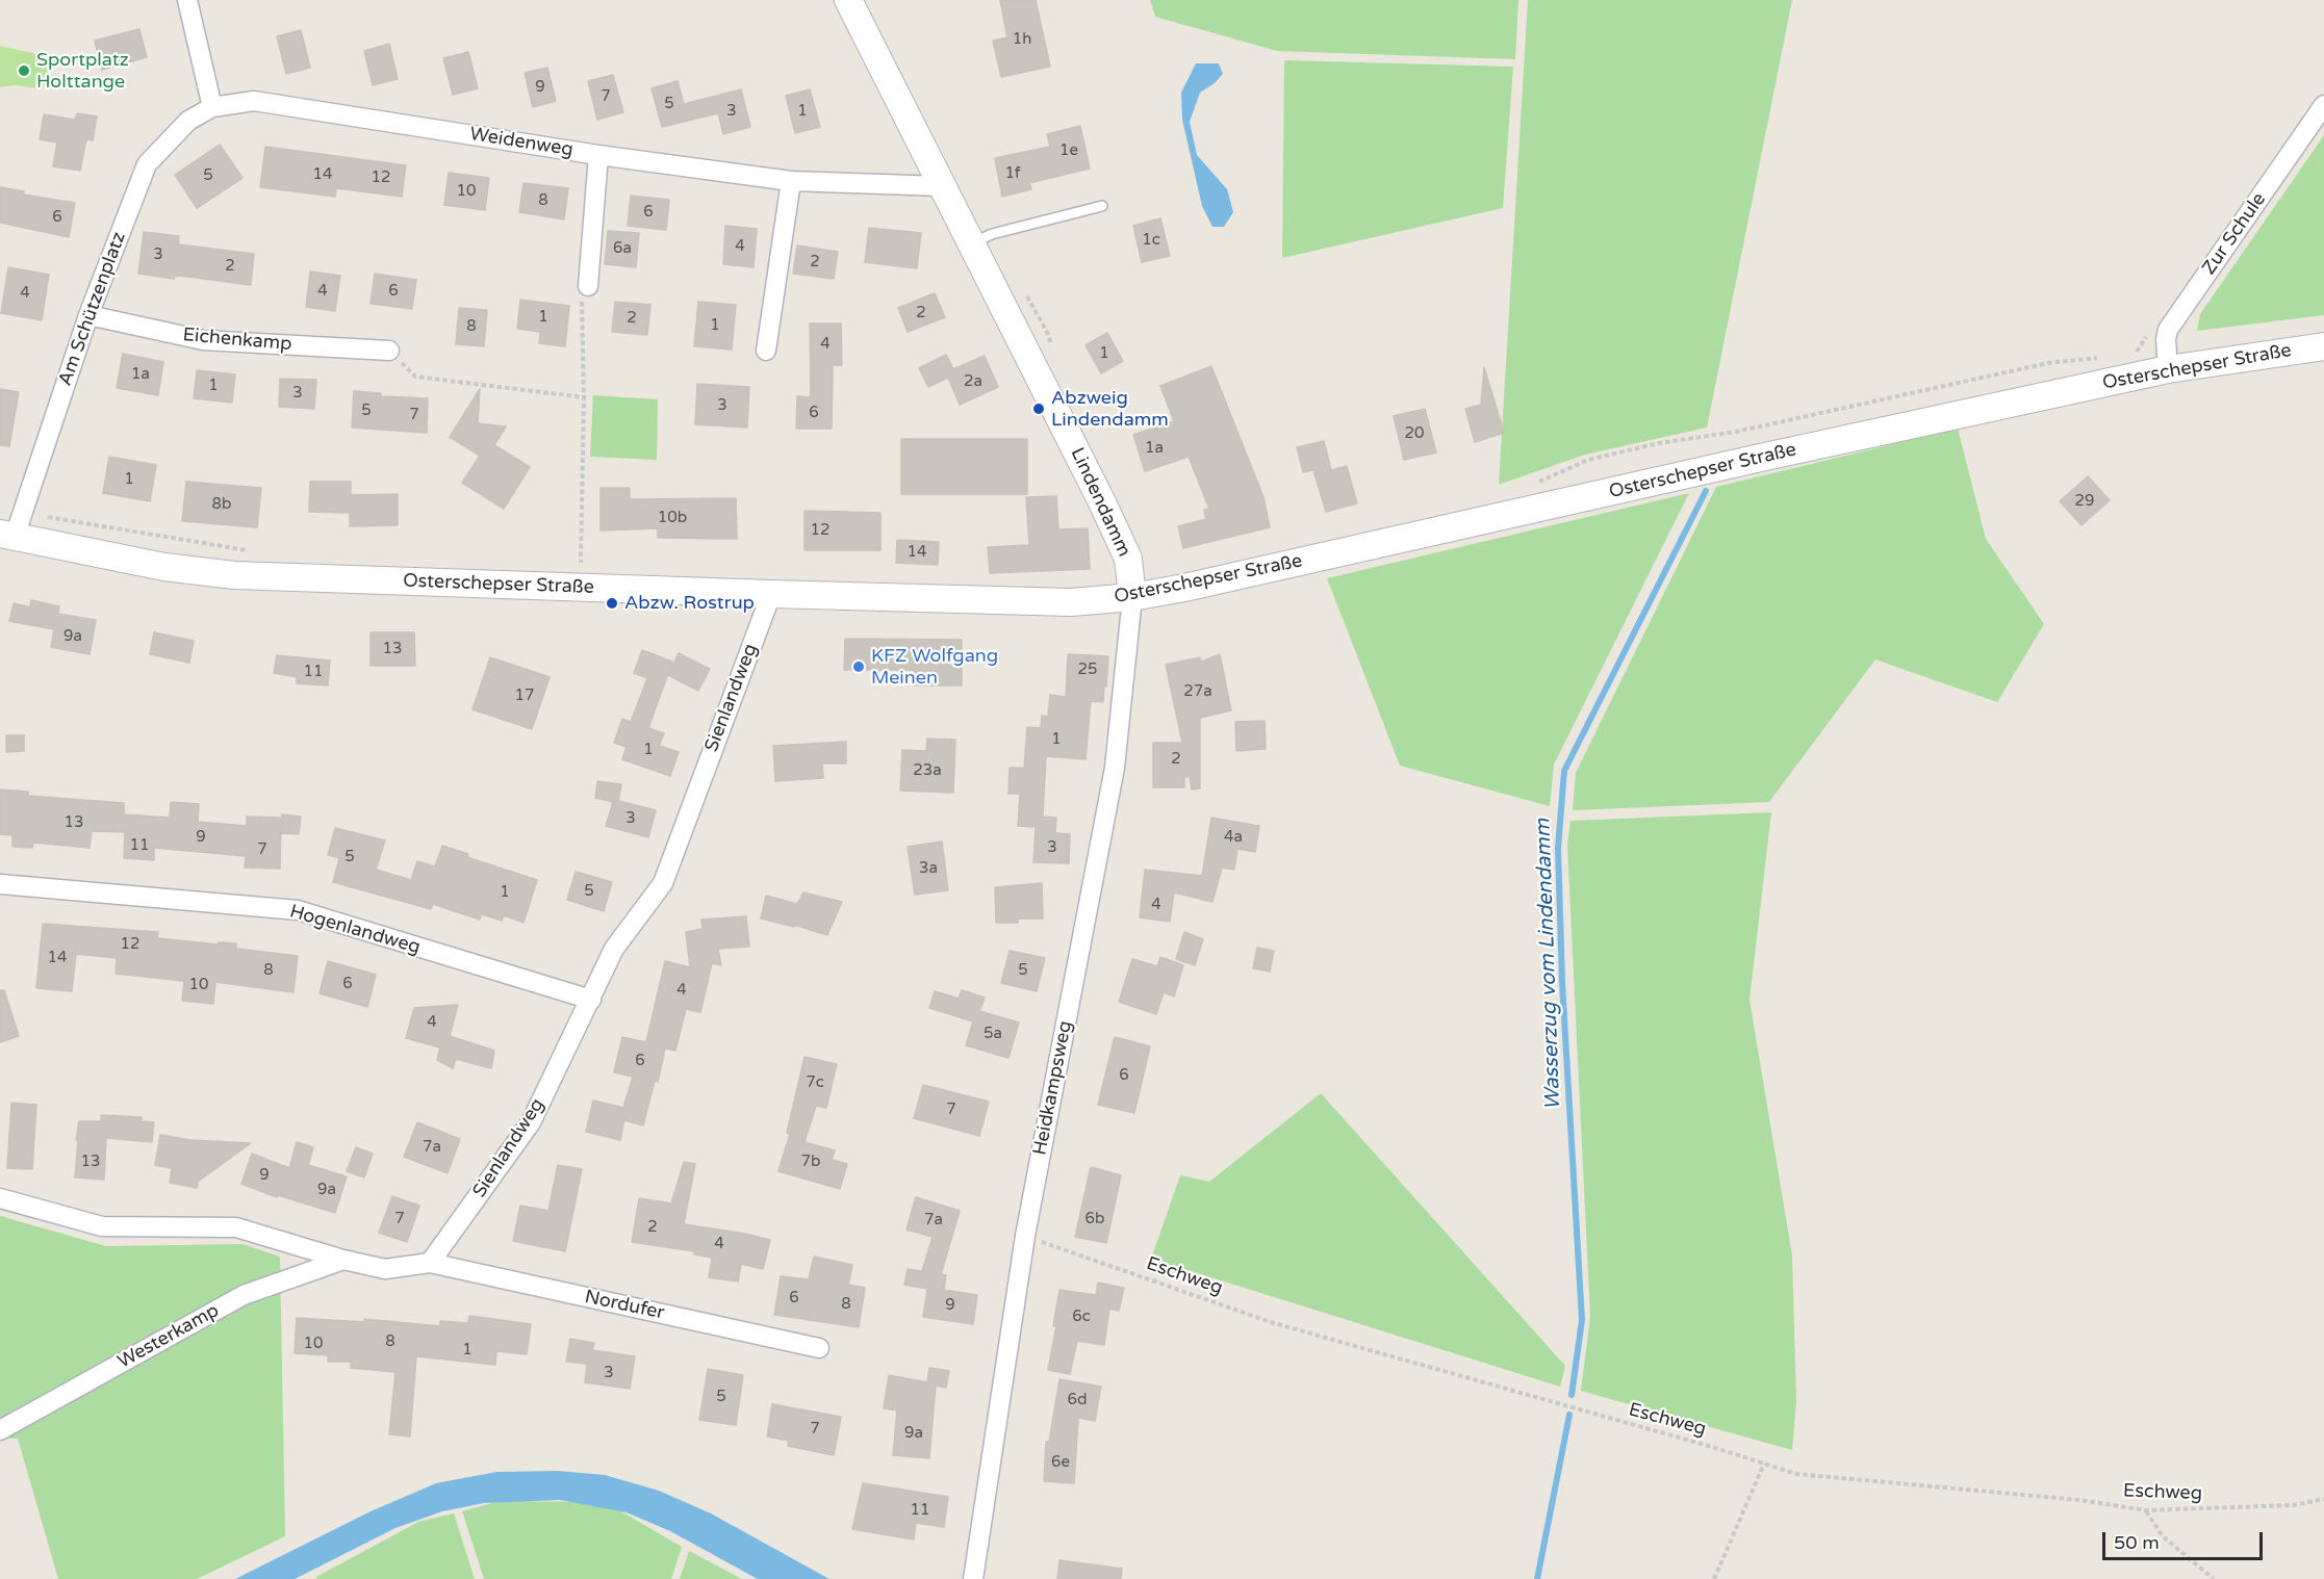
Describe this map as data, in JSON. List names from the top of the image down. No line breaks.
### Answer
{"streets":{"main road":["Osterschepser Straße","Lindendamm"],"street":["Weidenweg","Zur Schule","Am Schützenplatz","Eichenkamp","Sienlandweg","Hogenlandweg","Heidkampsweg","Nordufer","Westerkamp"],"path":["Eschweg"]},"crossings":[["Weidenweg","Am Schützenplatz"],["Weidenweg","Lindendamm"],["Zur Schule","Osterschepser Straße"],["Am Schützenplatz","Eichenkamp"],["Am Schützenplatz","Osterschepser Straße"],["Osterschepser Straße","Lindendamm"],["Osterschepser Straße","Sienlandweg"],["Osterschepser Straße","Heidkampsweg"],["Lindendamm","Heidkampsweg"],["Sienlandweg","Hogenlandweg"],["Sienlandweg","Nordufer"],["Heidkampsweg","Eschweg"]],"water":["Wasserzug vom Lindendamm"],"places":["Sportplatz Holttange","Abzweig Lindendamm","Abzw. Rostrup","KFZ Wolfgang Meinen"],"house_numbers":["1h","9","7","5","3","1","1e","1f","14","5","12","10","8","6","6","1c","4","6a","3","2","2","4","6","4","2","1","2","1","8","4","1","1a","2a","1","3","3","5","6","7","20","1a","1","29","8b","10b","12","14","9a","13","25","11","27a","17","1","1","2","23a","3","13","9","4a","11","3","7","5","3a","5","1","4","12","14","8","5","6","10","4","4","5a","6","6","7c","7","7a","13","7b","9","9a","7","6b","7a","2","4","6","8","9","6c","8","10","1","3","5","6d","7","9a","6e","11"],"scale_bar":"50 m"}
